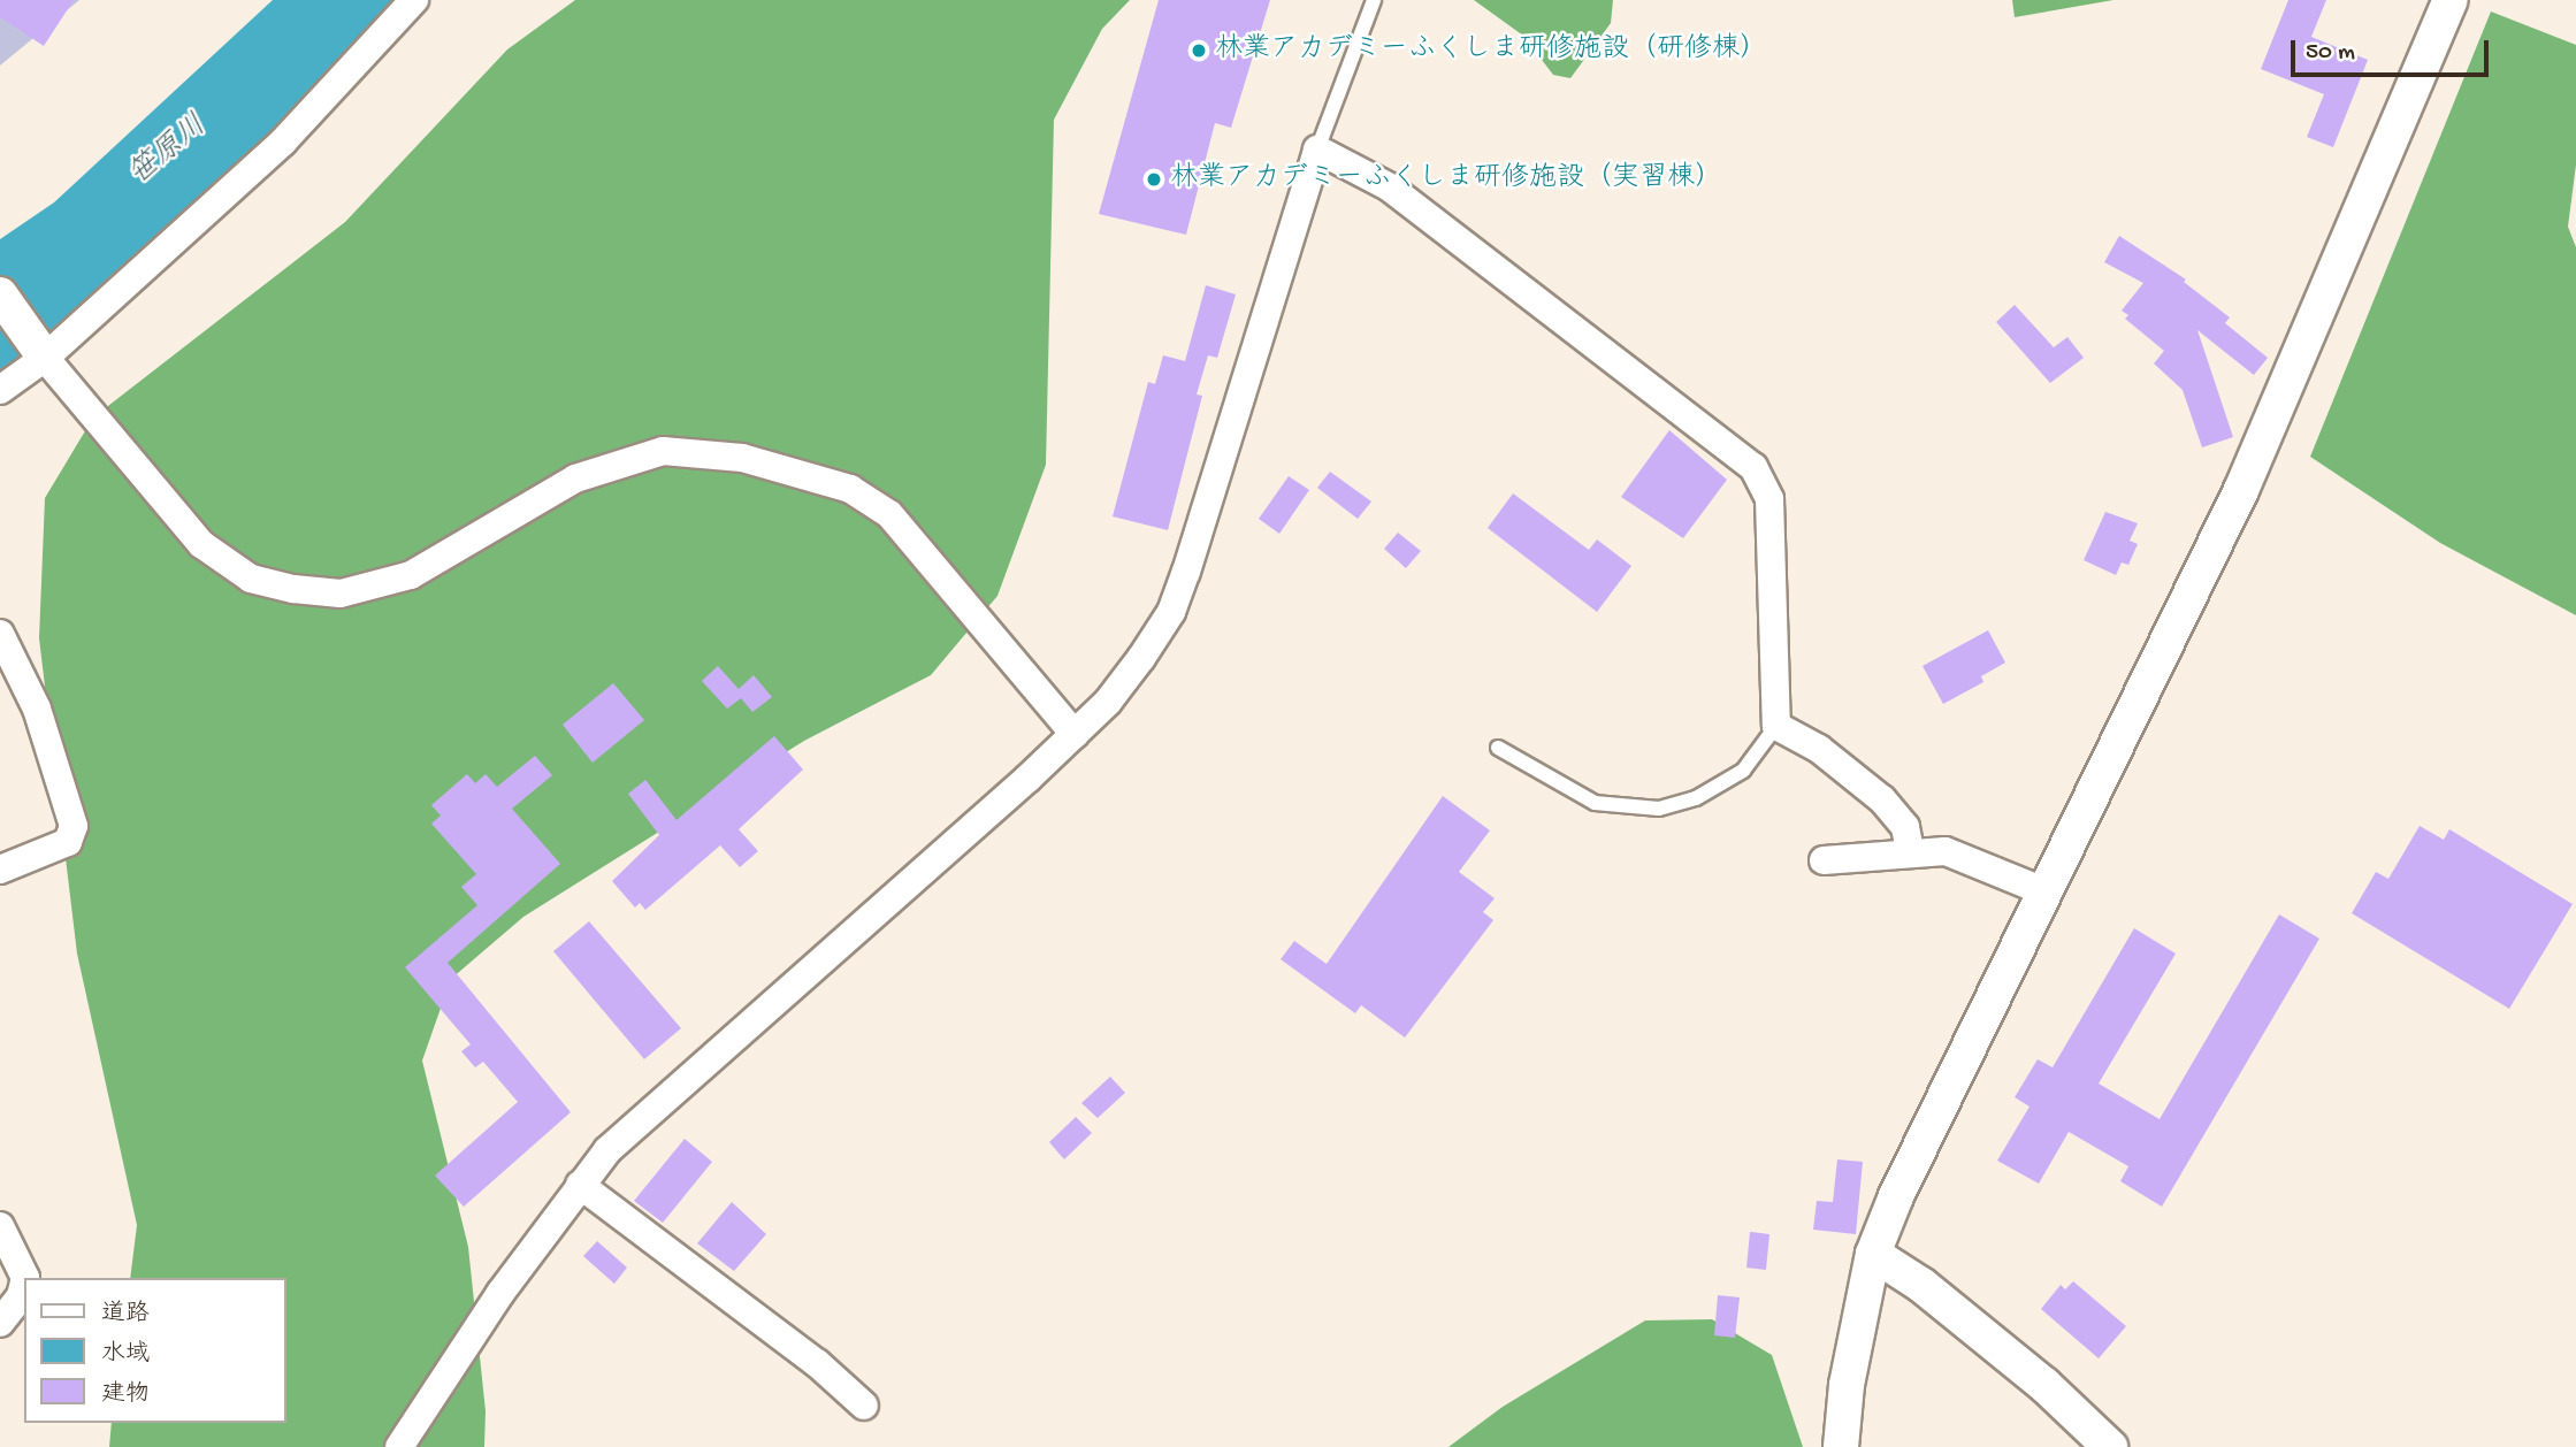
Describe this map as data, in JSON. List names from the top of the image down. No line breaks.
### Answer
{"water":["笹原川"],"places":["林業アカデミーふくしま研修施設（研修棟）","林業アカデミーふくしま研修施設（実習棟）"],"legend":["道路","水域","建物"],"scale_bar":"50 m"}
